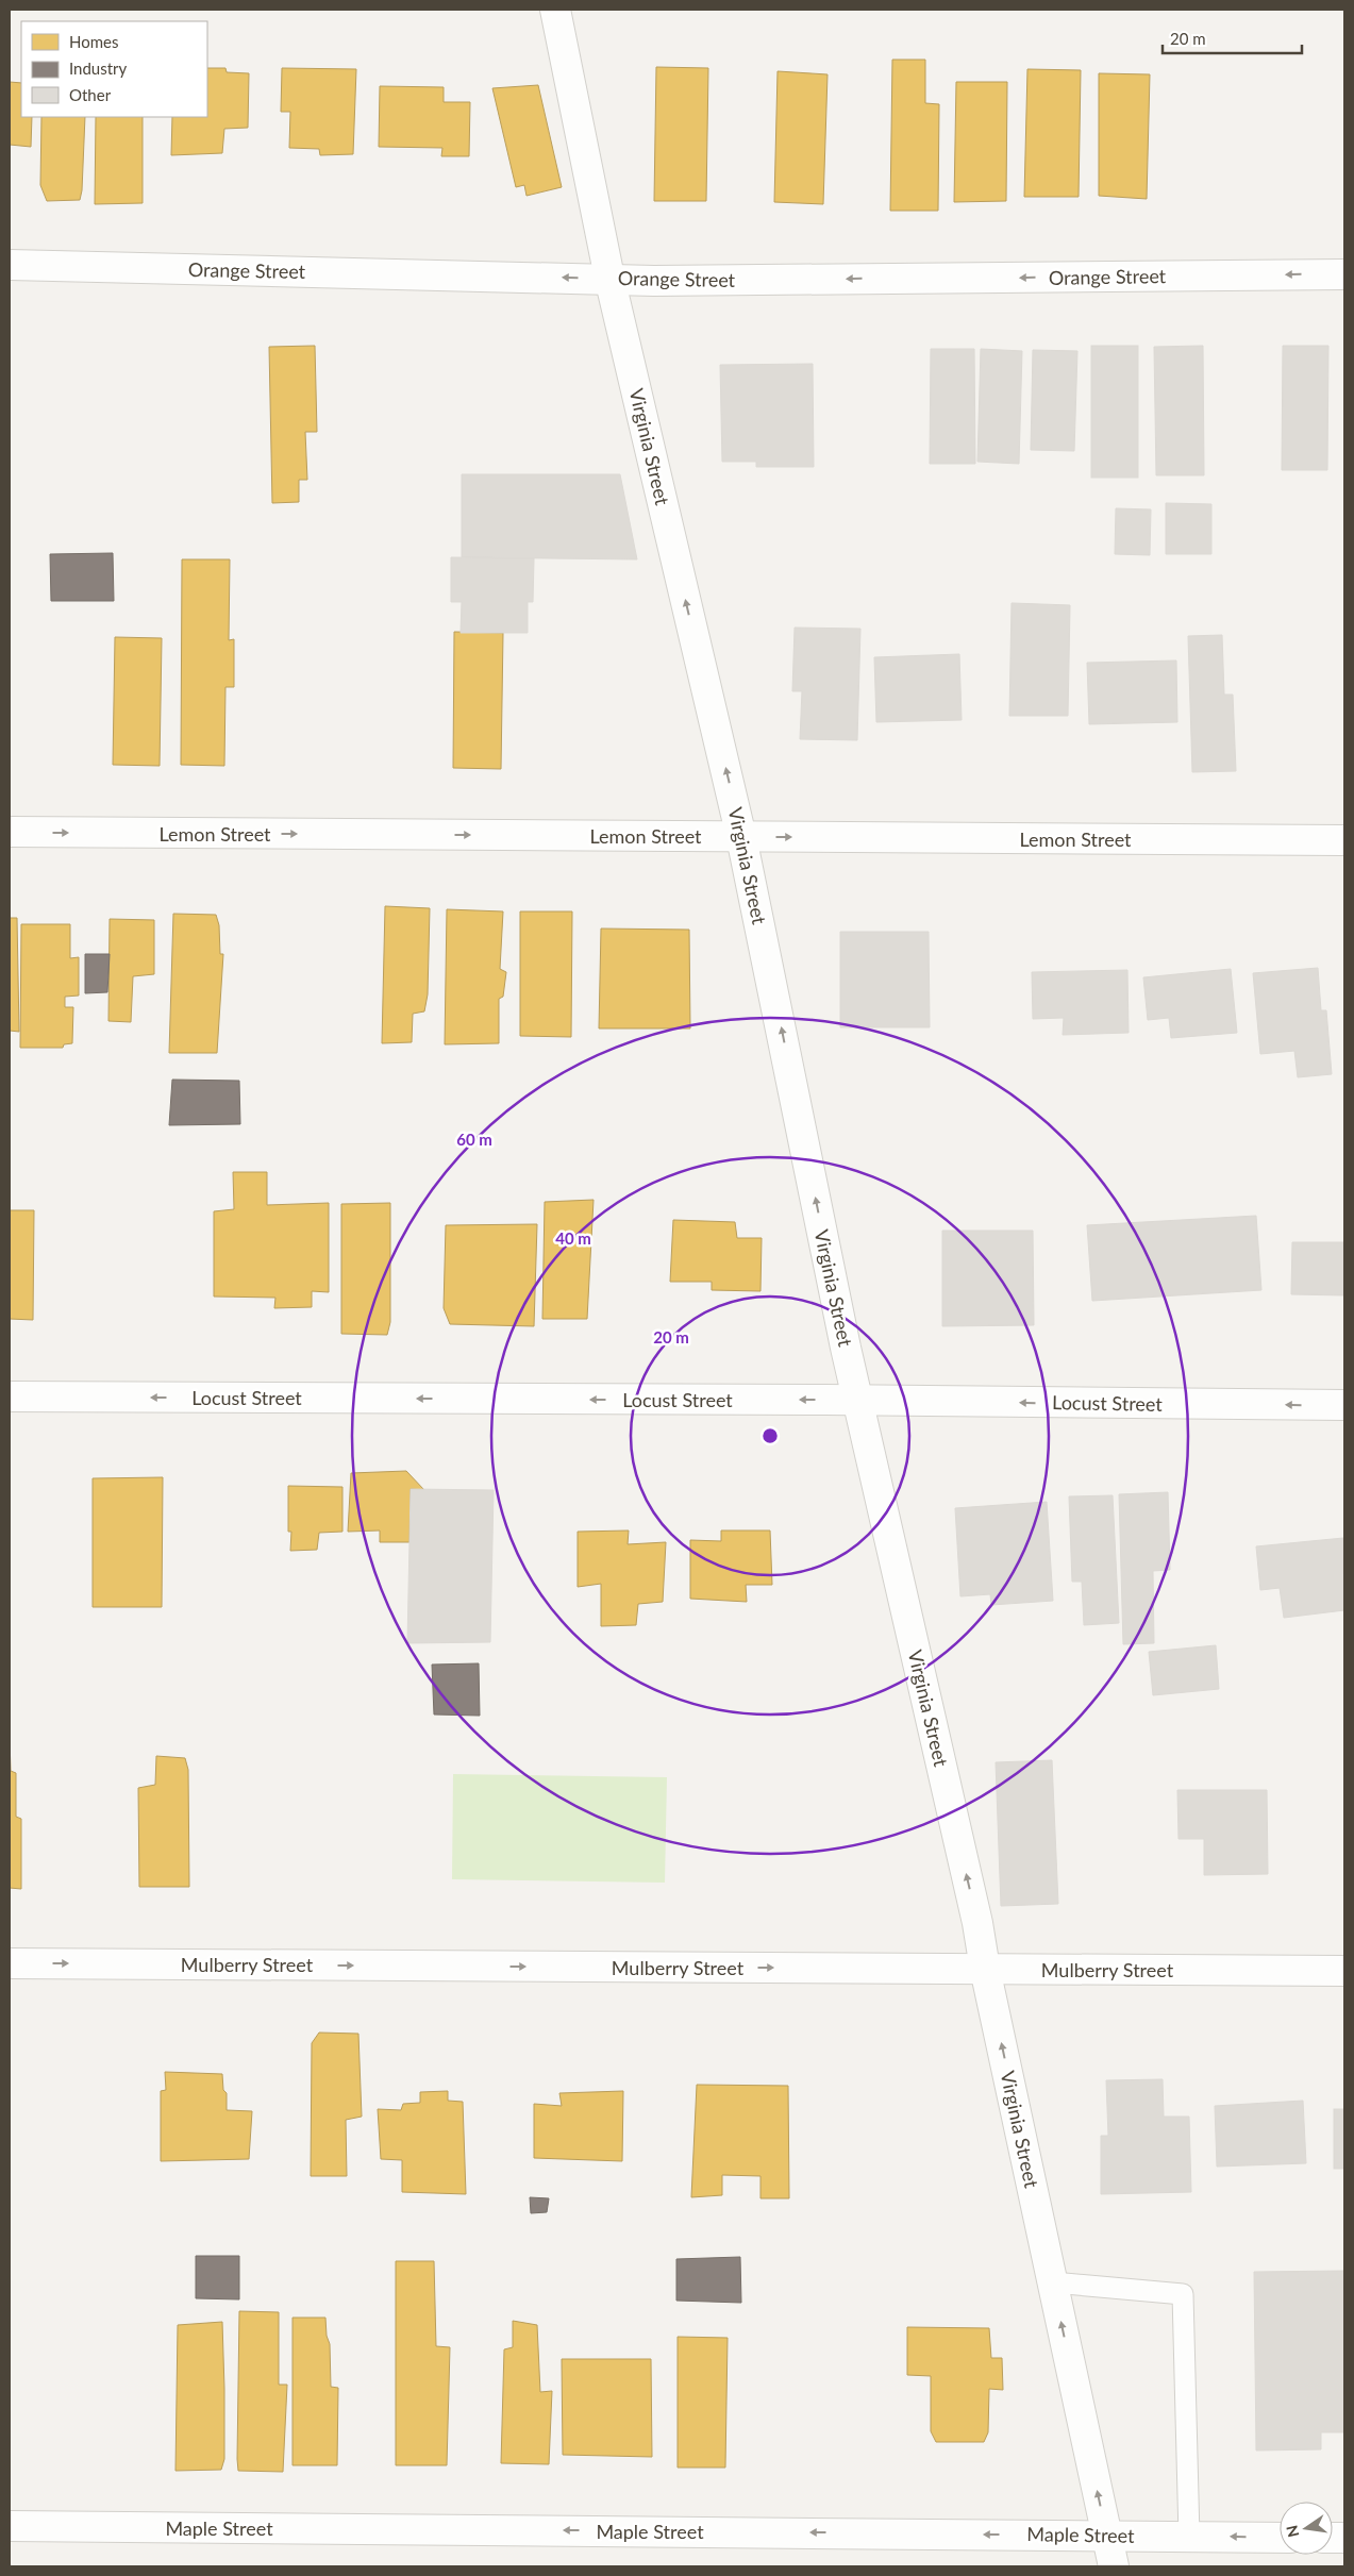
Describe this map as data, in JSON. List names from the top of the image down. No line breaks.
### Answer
{"streets":{"street":["Orange Street","Virginia Street","Lemon Street","Locust Street","Mulberry Street","Maple Street"]},"crossings":[["Orange Street","Virginia Street"],["Virginia Street","Lemon Street"],["Virginia Street","Locust Street"],["Virginia Street","Mulberry Street"],["Virginia Street","Maple Street"]],"one_way":["Orange Street","Virginia Street","Lemon Street","Locust Street","Mulberry Street","Maple Street"],"legend":["Homes","Industry","Other"],"scale_bar":"20 m","north":"left","rings":["60 m","40 m","20 m"]}
